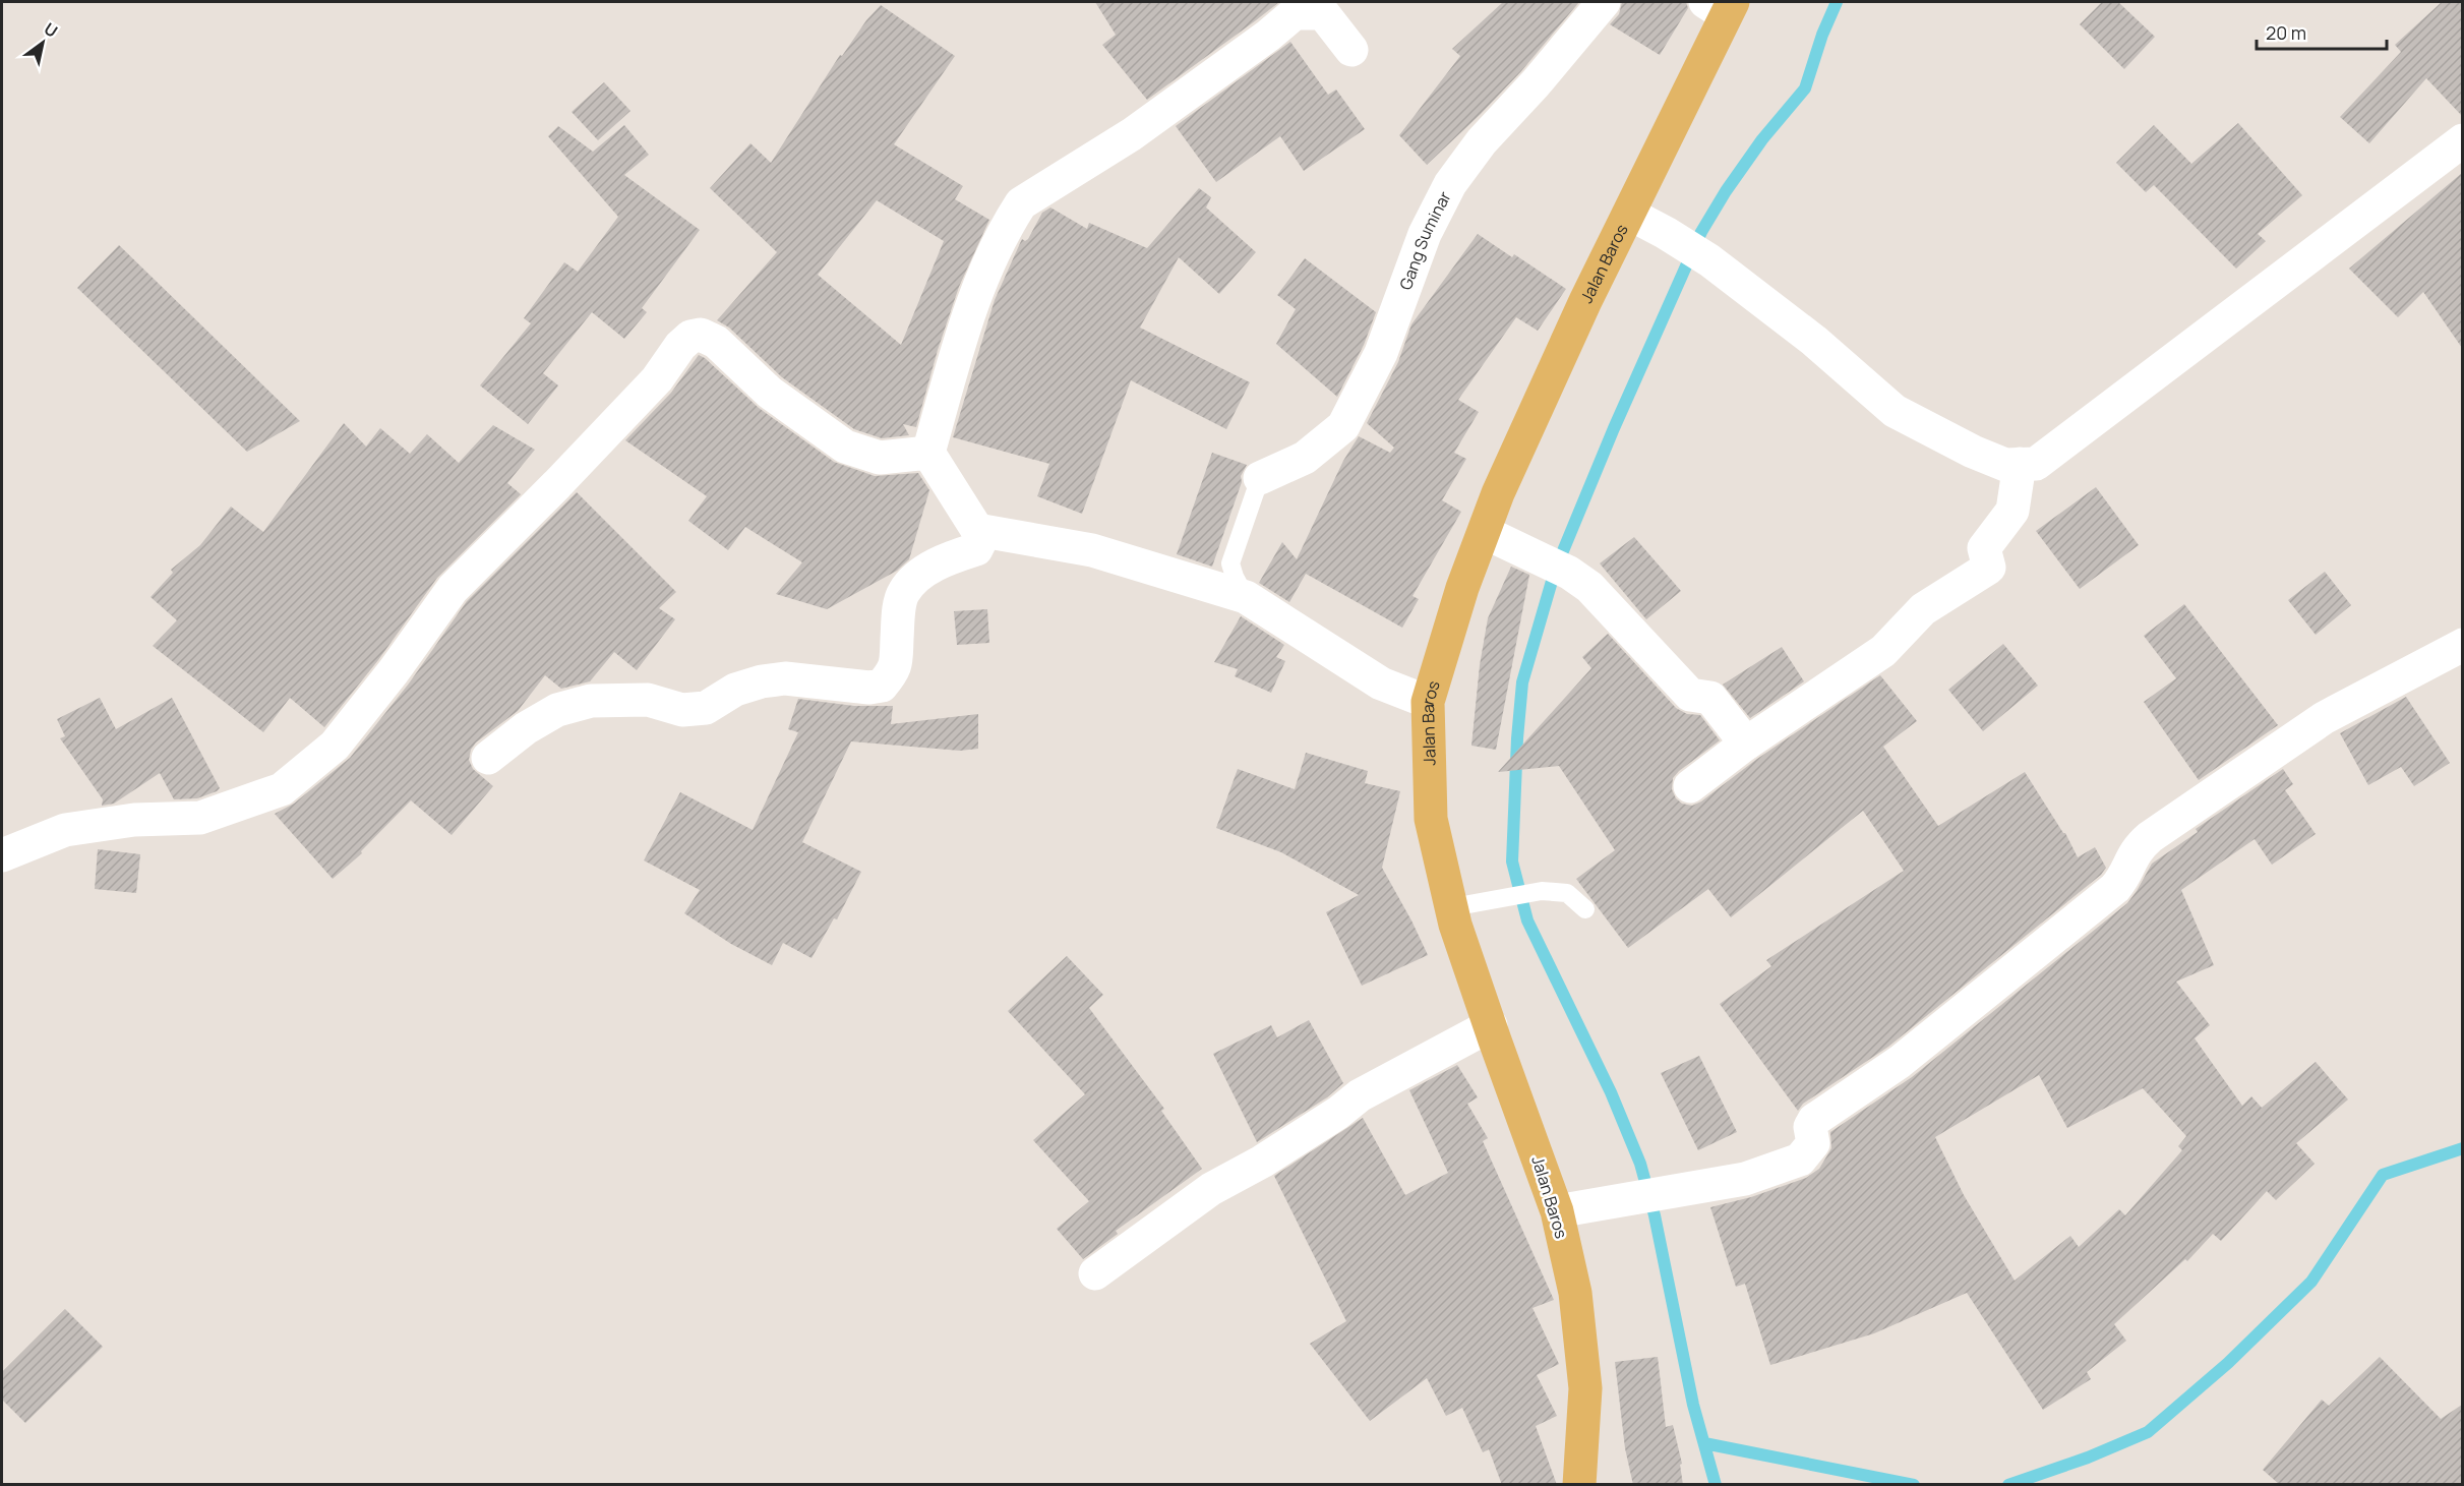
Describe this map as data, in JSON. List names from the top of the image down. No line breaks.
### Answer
{"streets":{"main road":["Jalan Baros"],"street":["Gang Suminar"]},"scale_bar":"20 m","north":"top right"}
